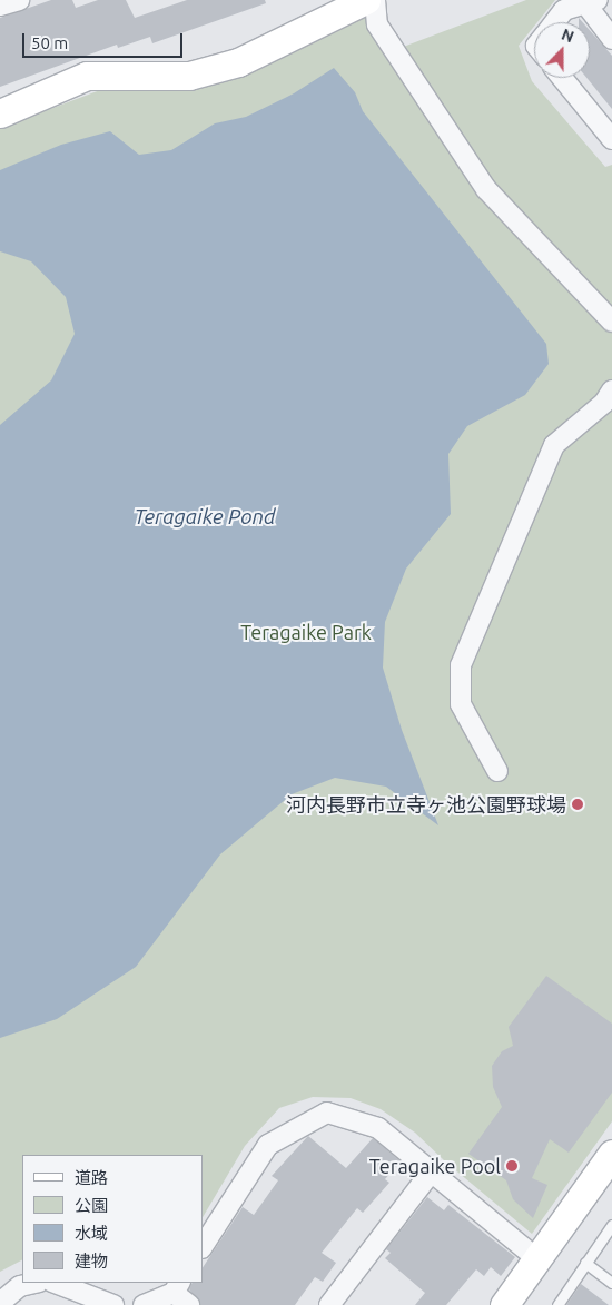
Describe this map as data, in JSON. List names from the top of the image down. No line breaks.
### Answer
{"water":["Teragaike Pond"],"parks":["Teragaike Park"],"places":["河内長野市立寺ヶ池公園野球場","Teragaike Pool"],"legend":["道路","公園","水域","建物"],"scale_bar":"50 m","north":"top"}
